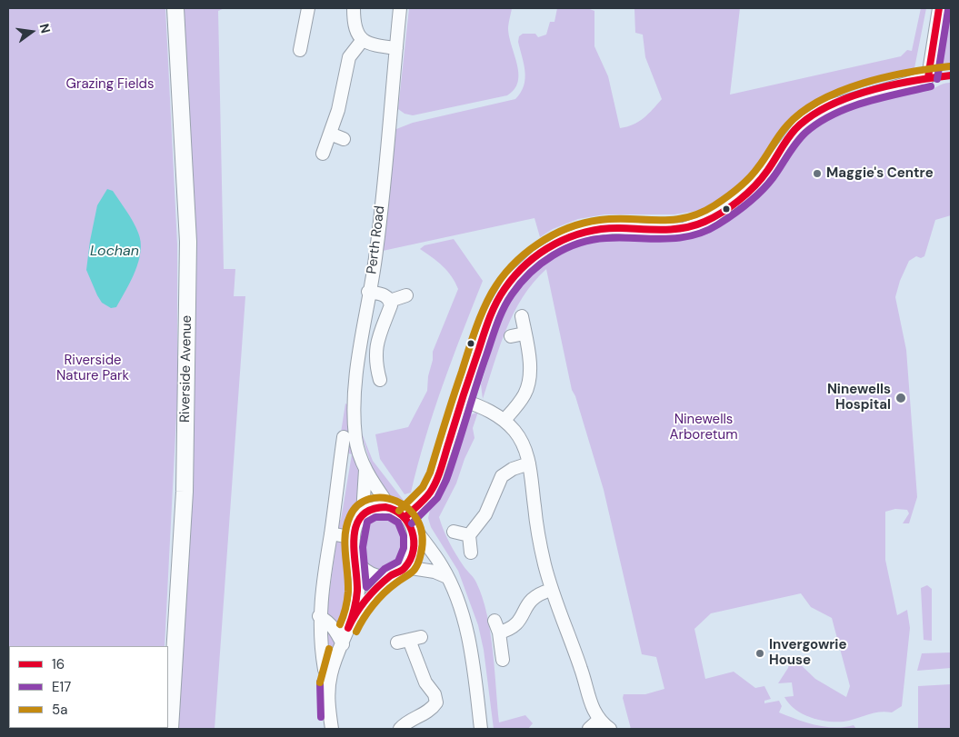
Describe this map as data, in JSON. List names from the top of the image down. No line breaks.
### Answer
{"streets":{"main road":["Riverside Avenue"],"street":["Perth Road"]},"water":["Lochan"],"parks":["Grazing Fields","Riverside Nature Park","Ninewells Arboretum"],"places":["Maggie's Centre","Ninewells Hospital","Invergowrie House"],"lines":["transit line 16","transit line E17","transit line 5a"],"legend":["16","E17","5a"],"north":"right"}
